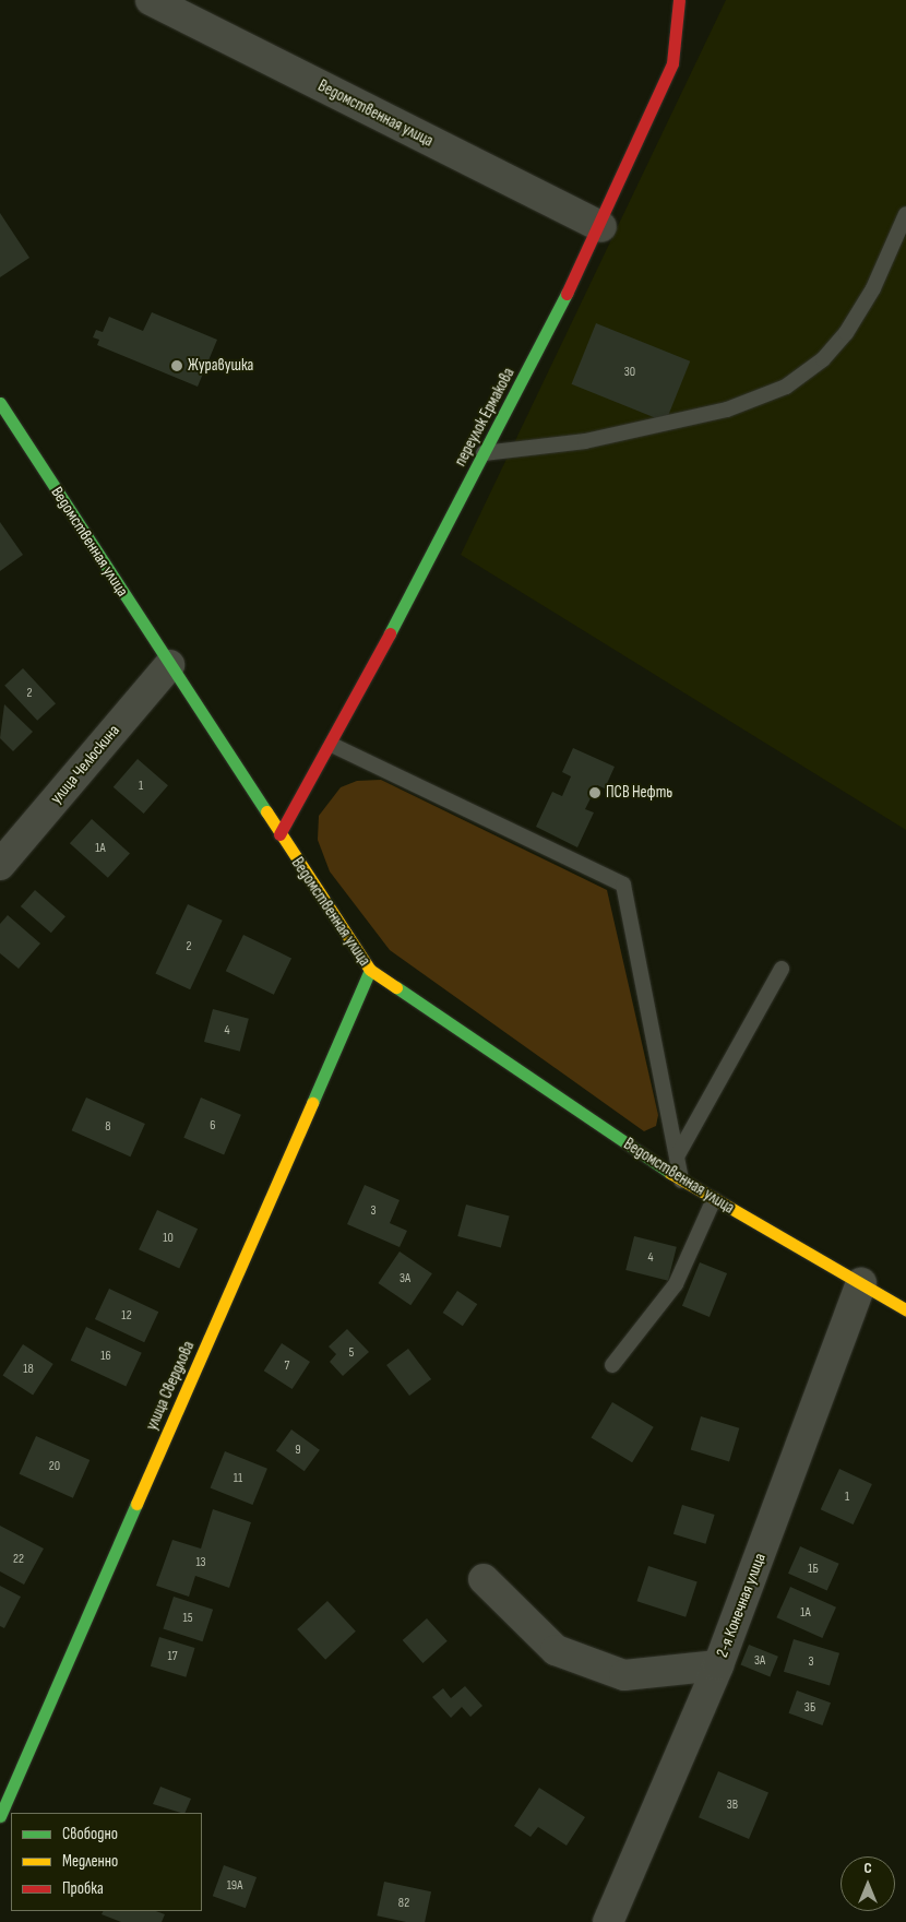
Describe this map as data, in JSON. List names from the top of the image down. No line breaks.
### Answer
{"streets":{"street":["Ведомственная улица","переулок Ермакова","улица Челюскина","улица Свердлова","2-я Конечная улица"]},"crossings":[["Ведомственная улица","переулок Ермакова"],["Ведомственная улица","улица Челюскина"],["Ведомственная улица","улица Свердлова"],["Ведомственная улица","2-я Конечная улица"]],"places":["Журавушка","ПСВ Нефть"],"house_numbers":["30","2","1","1А","2","4","6","8","3","10","4","3А","12","5","16","7","18","9","20","11","1","22","13","1Б","1А","15","17","3А","3","3Б","3В","19А","82"],"legend":["Свободно","Медленно","Пробка"],"north":"top"}
